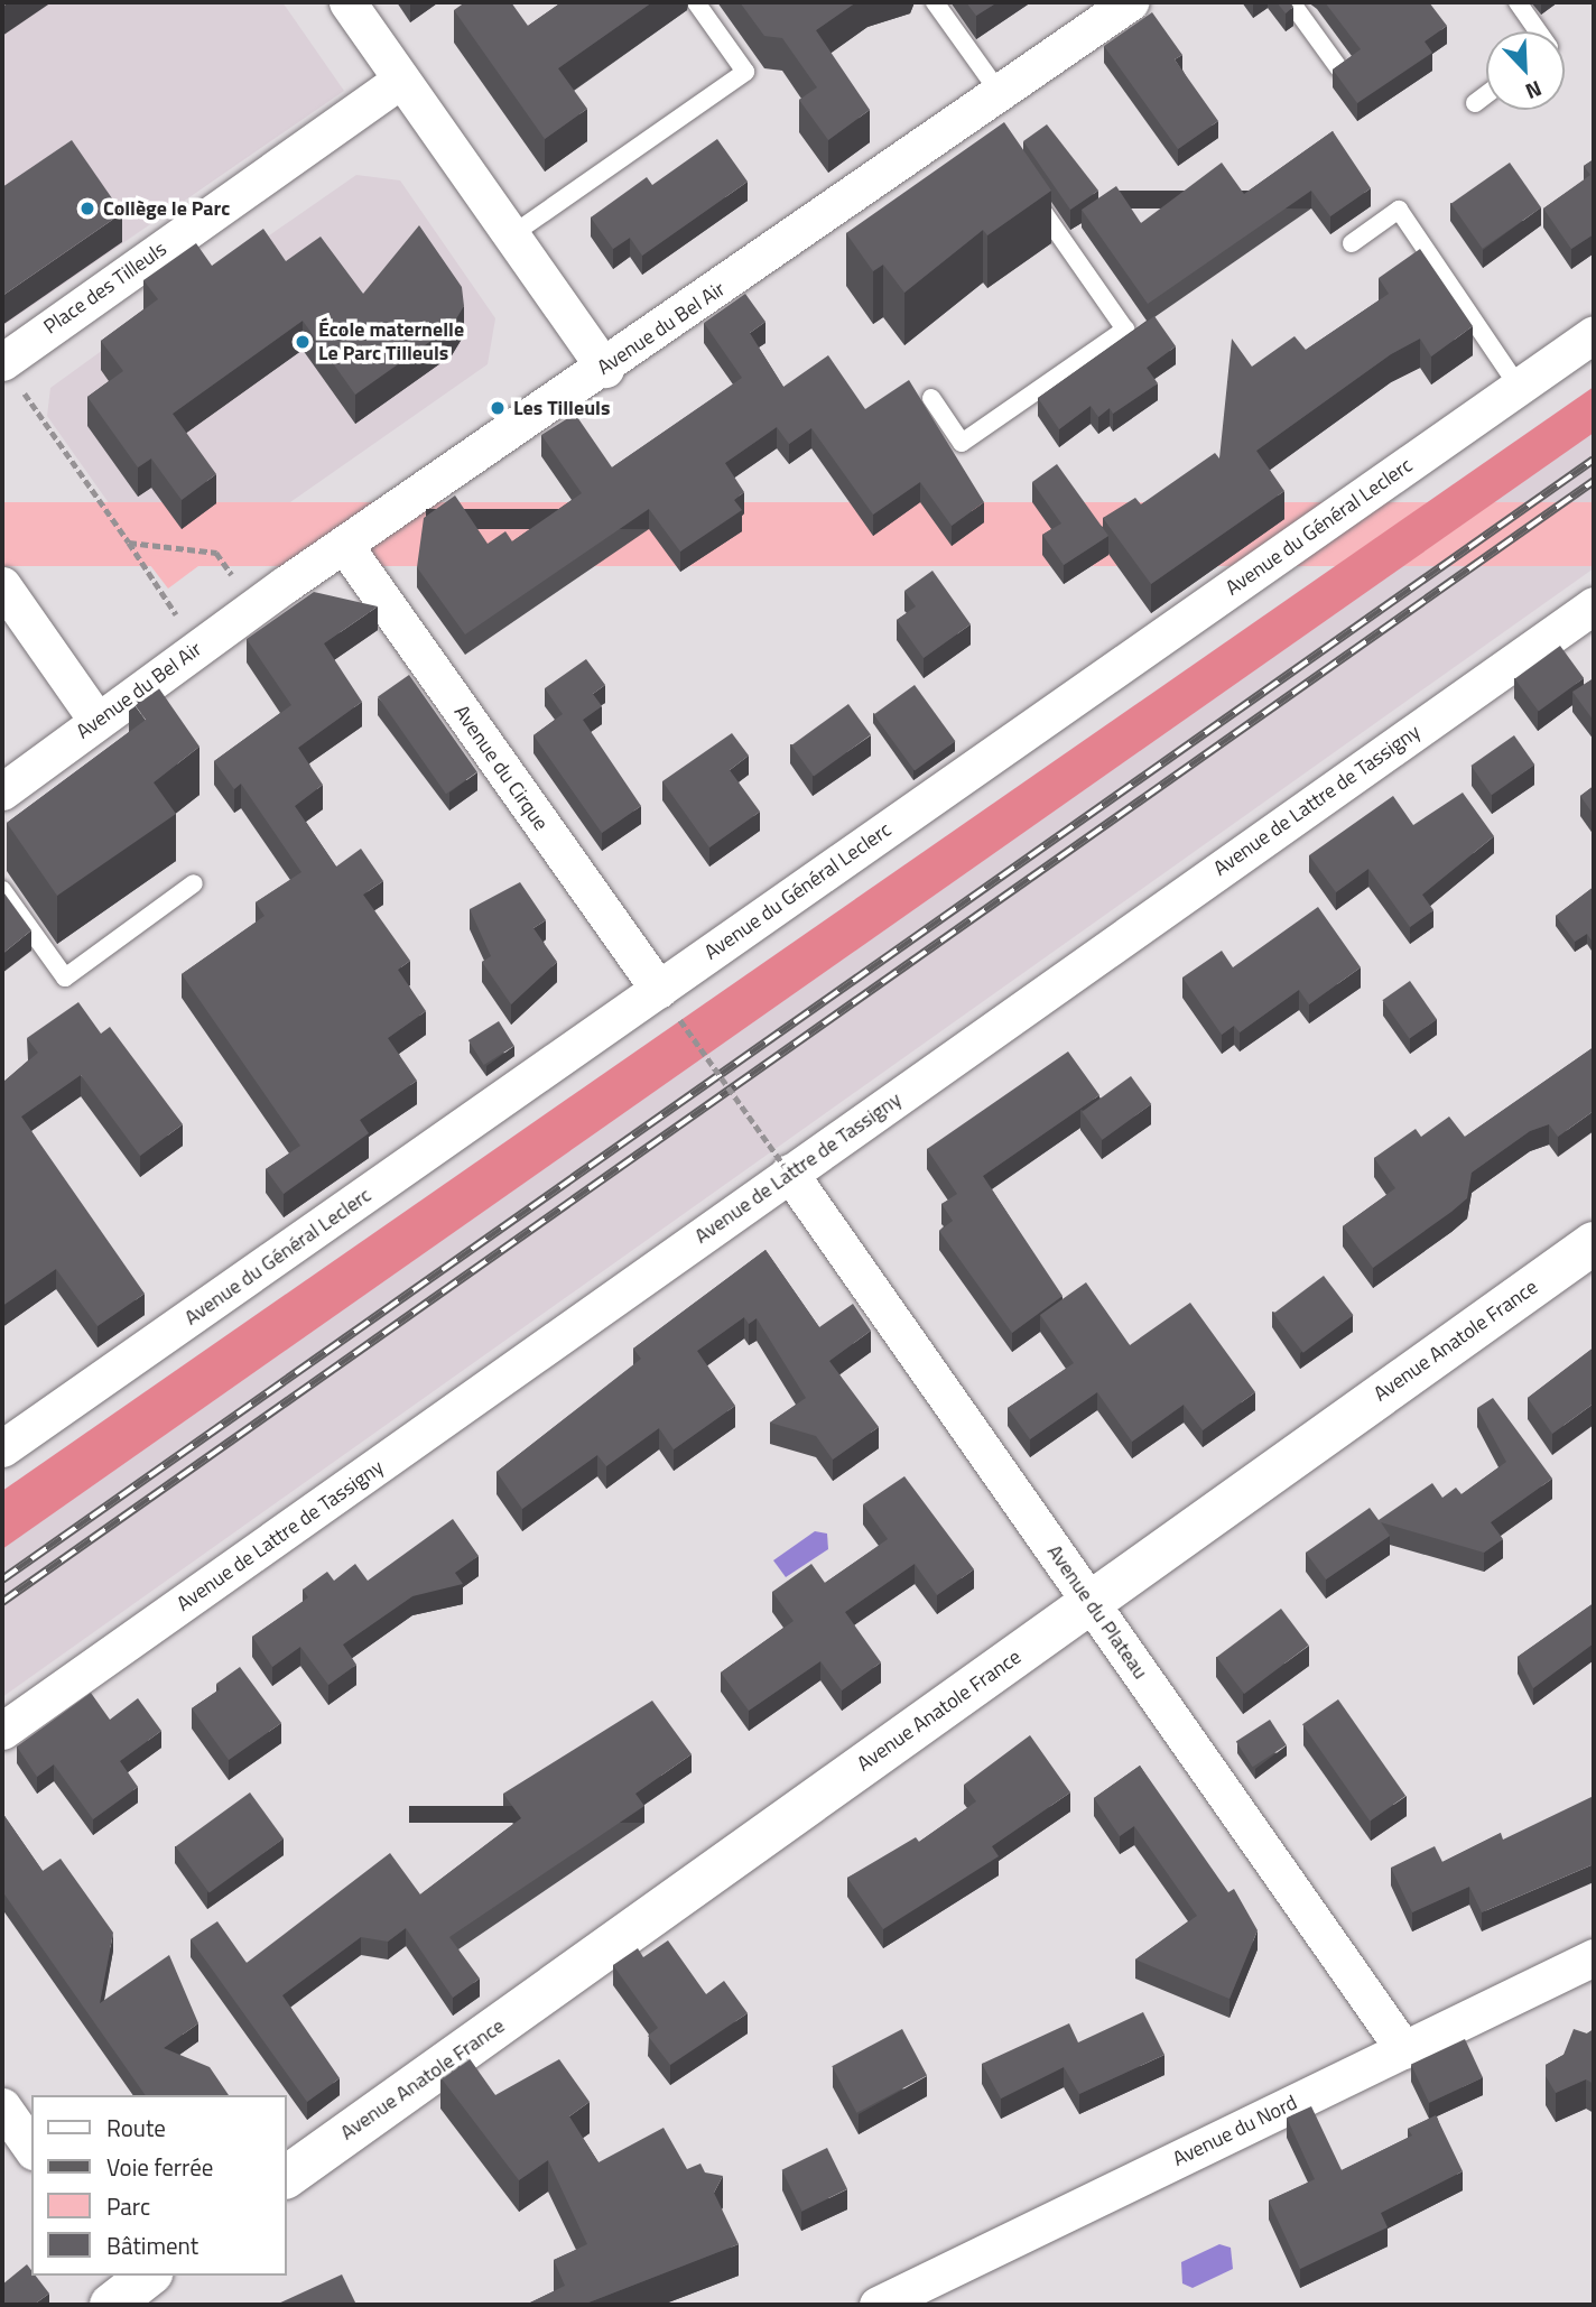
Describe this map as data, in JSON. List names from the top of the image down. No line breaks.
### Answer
{"streets":{"street":["Place des Tilleuls","Avenue du Bel Air","Avenue du Général Leclerc","Avenue du Cirque","Avenue de Lattre de Tassigny","Avenue Anatole France","Avenue du Plateau","Avenue du Nord"]},"crossings":[["Avenue du Bel Air","Avenue du Cirque"],["Avenue du Général Leclerc","Avenue du Cirque"],["Avenue de Lattre de Tassigny","Avenue du Plateau"],["Avenue Anatole France","Avenue du Plateau"],["Avenue du Plateau","Avenue du Nord"]],"places":["Collège le Parc","École maternelle Le Parc Tilleuls","Les Tilleuls"],"legend":["Route","Voie ferrée","Parc","Bâtiment"],"north":"bottom right"}
